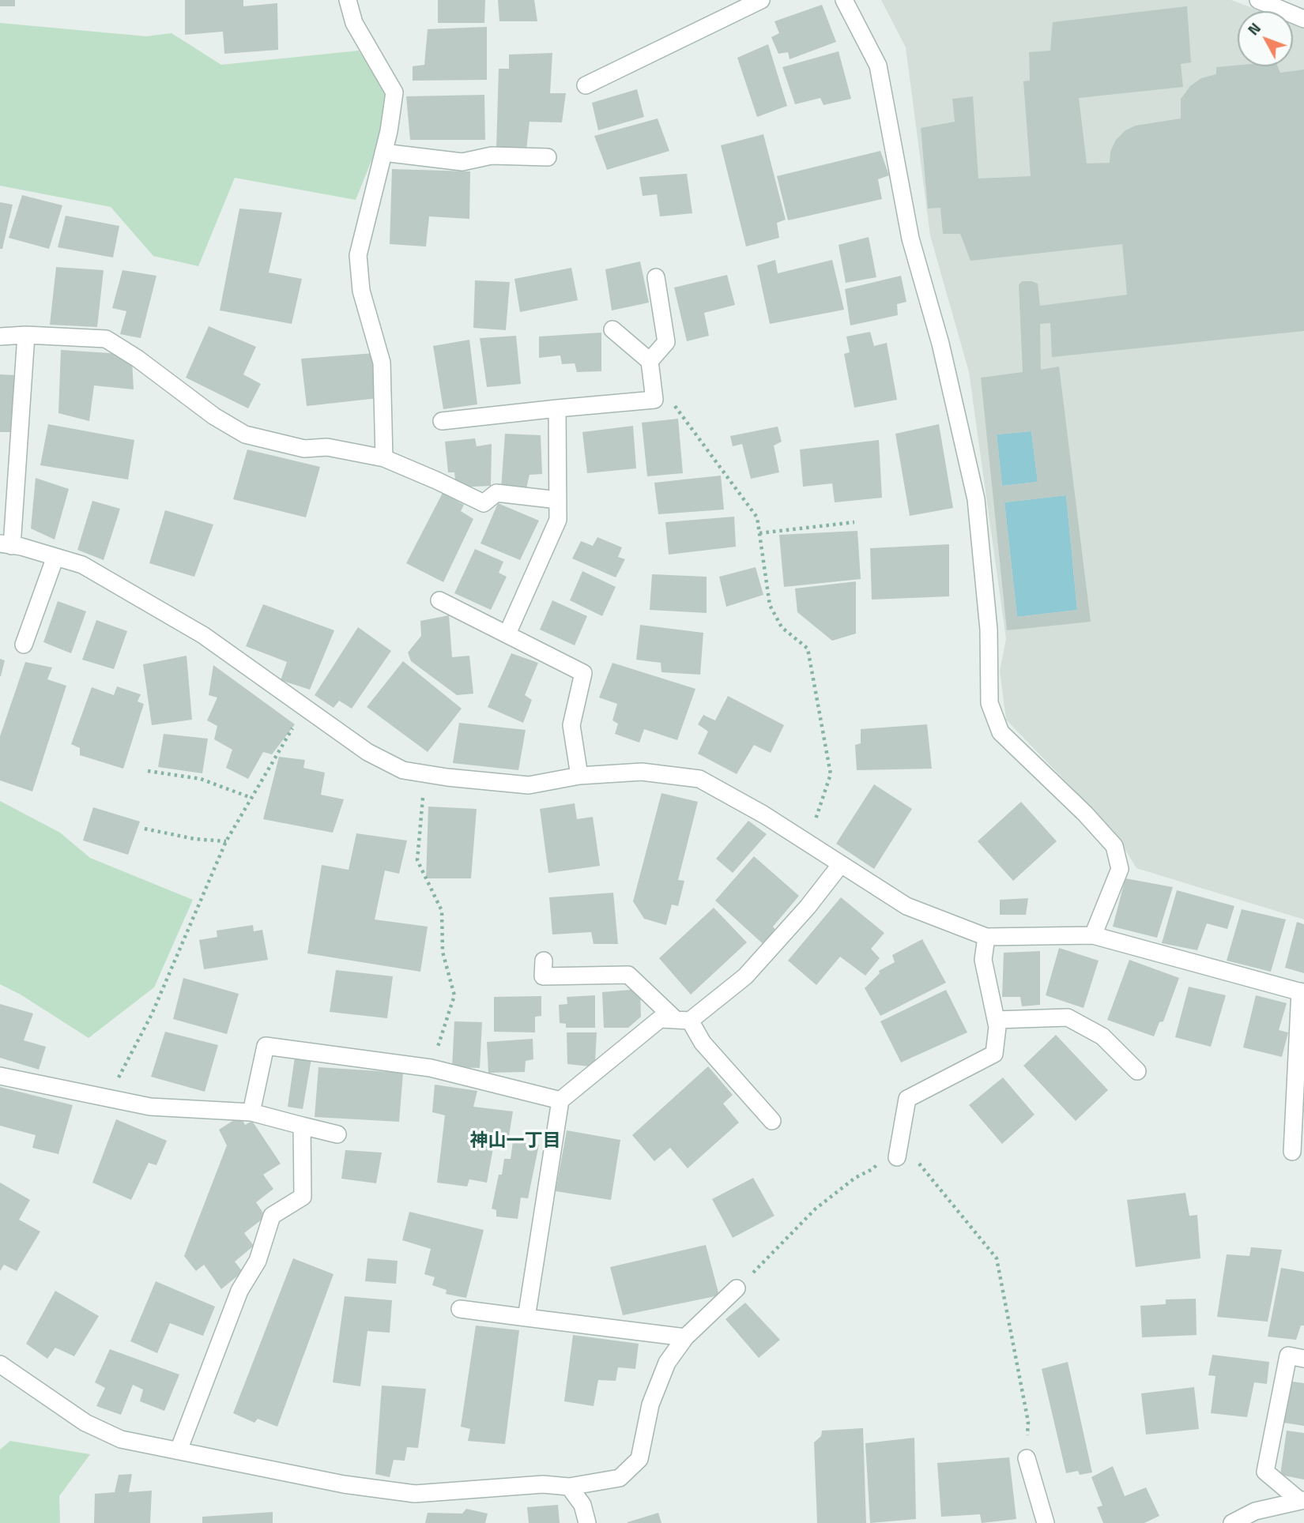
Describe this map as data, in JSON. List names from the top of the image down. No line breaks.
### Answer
{"districts":["神山一丁目"],"north":"top left"}
